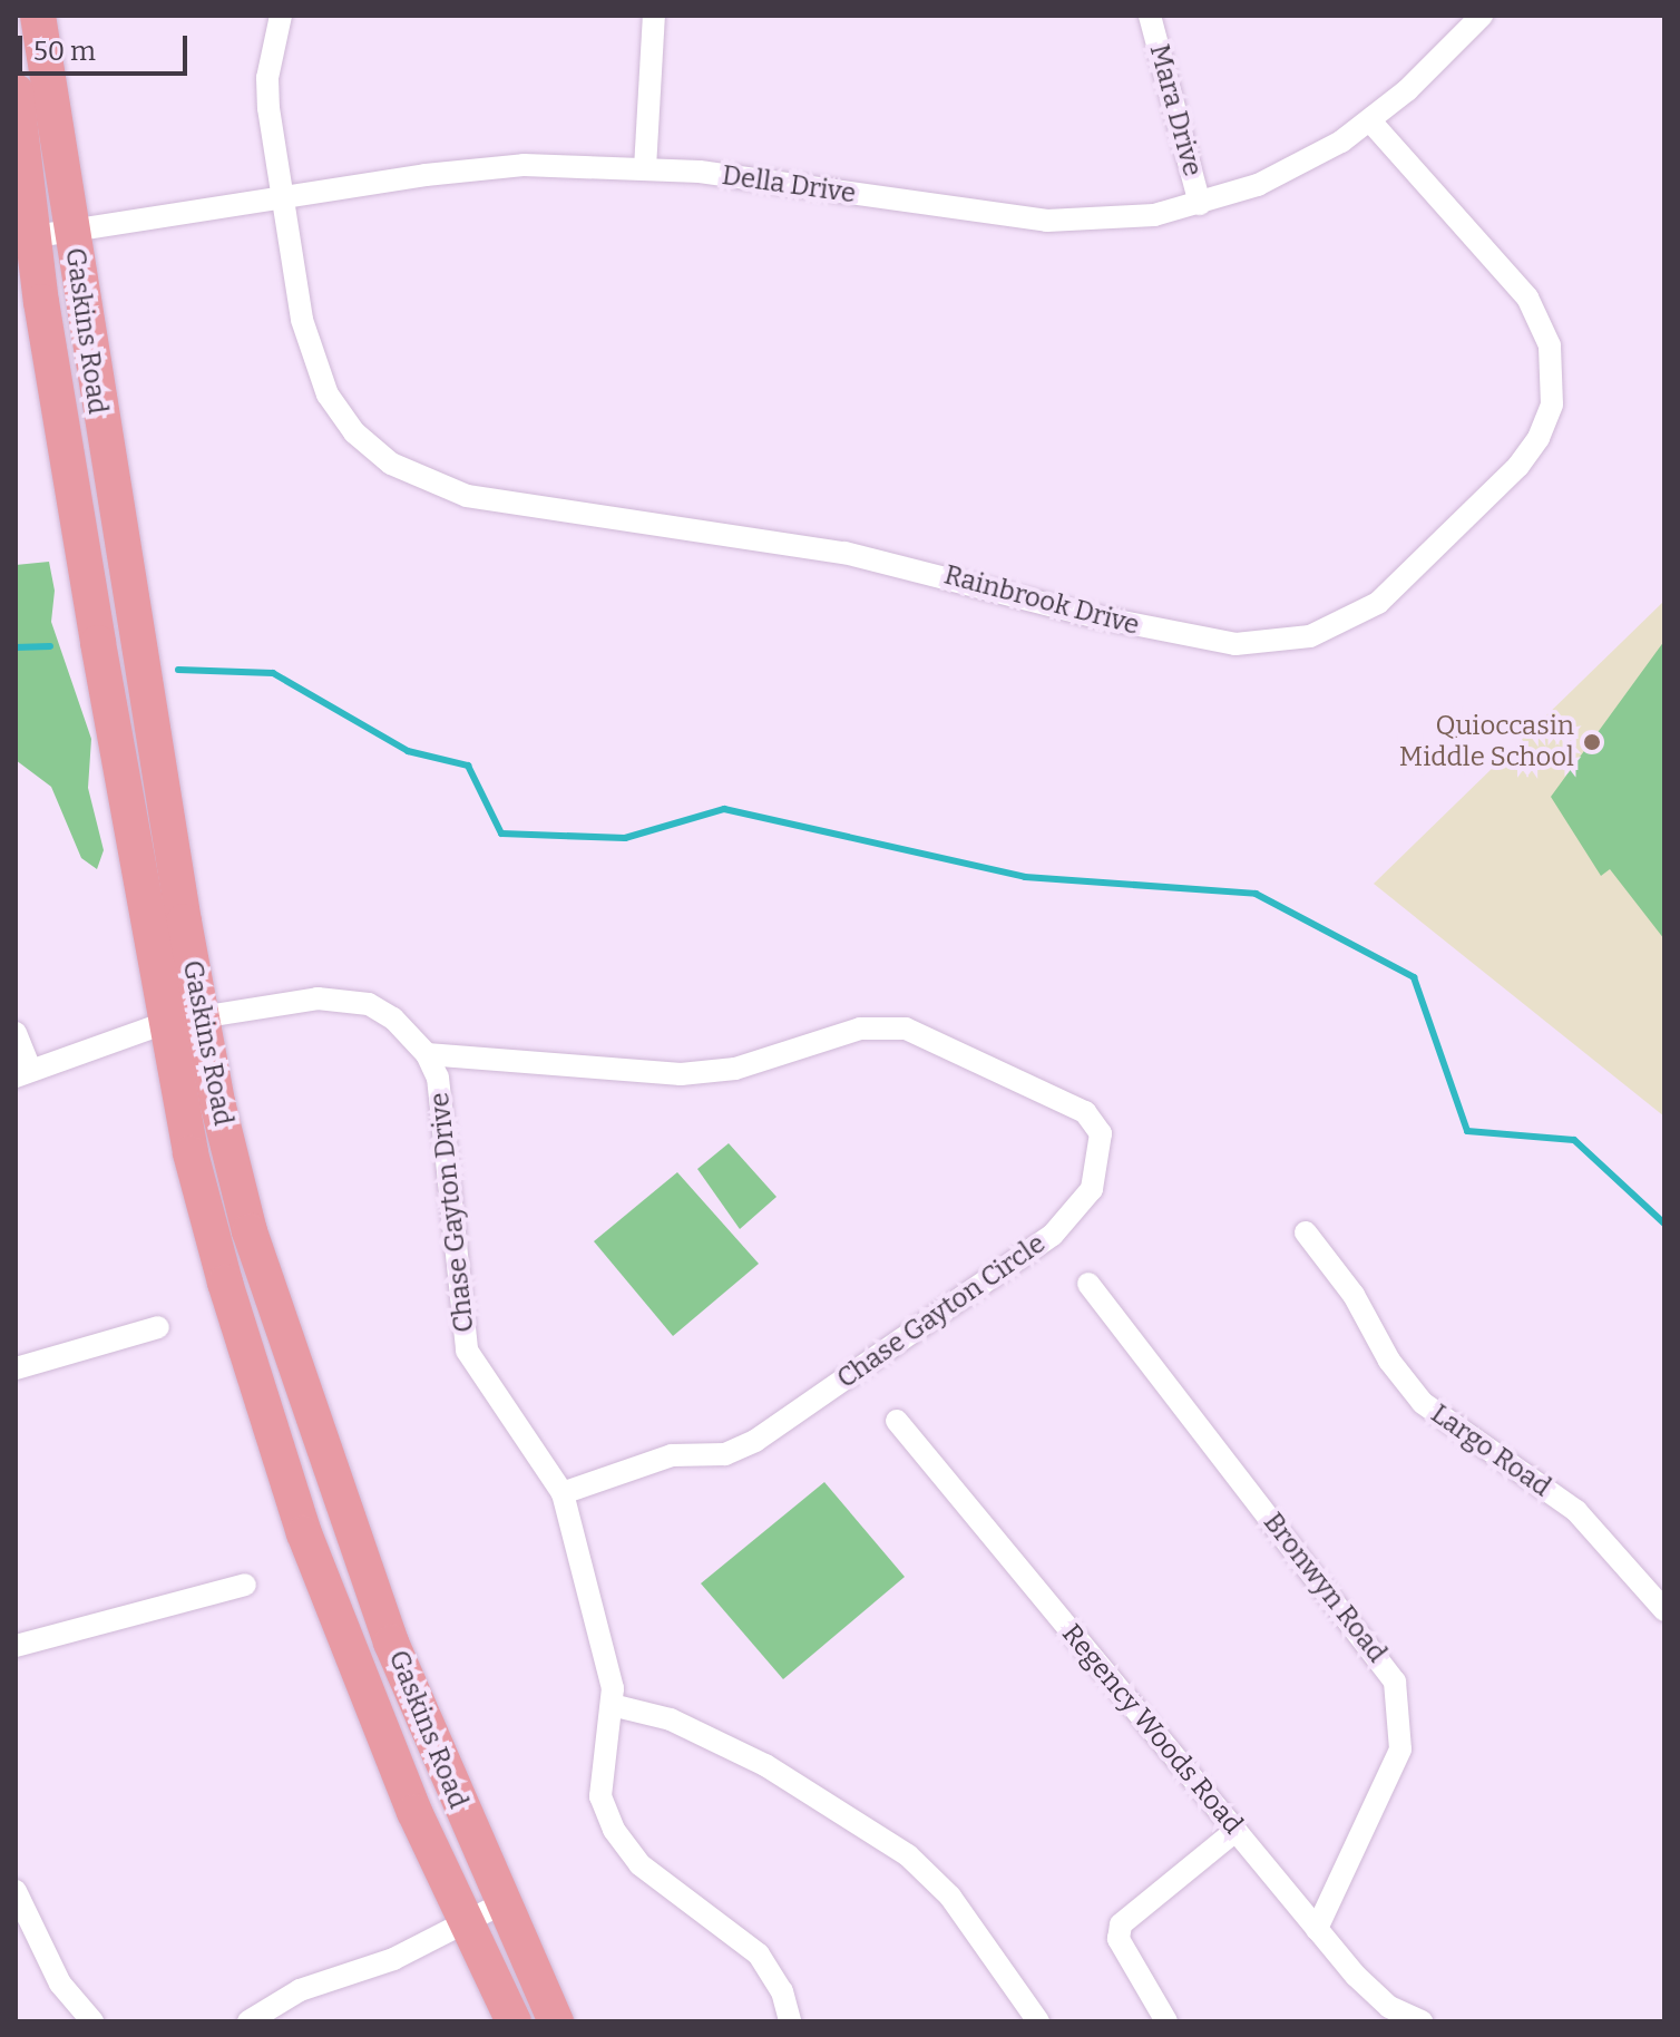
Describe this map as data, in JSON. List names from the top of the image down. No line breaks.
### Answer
{"streets":{"main road":["Gaskins Road"],"street":["Mara Drive","Della Drive","Rainbrook Drive","Chase Gayton Drive","Chase Gayton Circle","Largo Road","Bronwyn Road","Regency Woods Road"]},"crossings":[["Mara Drive","Della Drive"],["Della Drive","Gaskins Road"],["Della Drive","Rainbrook Drive"],["Gaskins Road","Chase Gayton Drive"],["Chase Gayton Drive","Chase Gayton Circle"],["Bronwyn Road","Regency Woods Road"]],"places":["Quioccasin Middle School"],"scale_bar":"50 m"}
